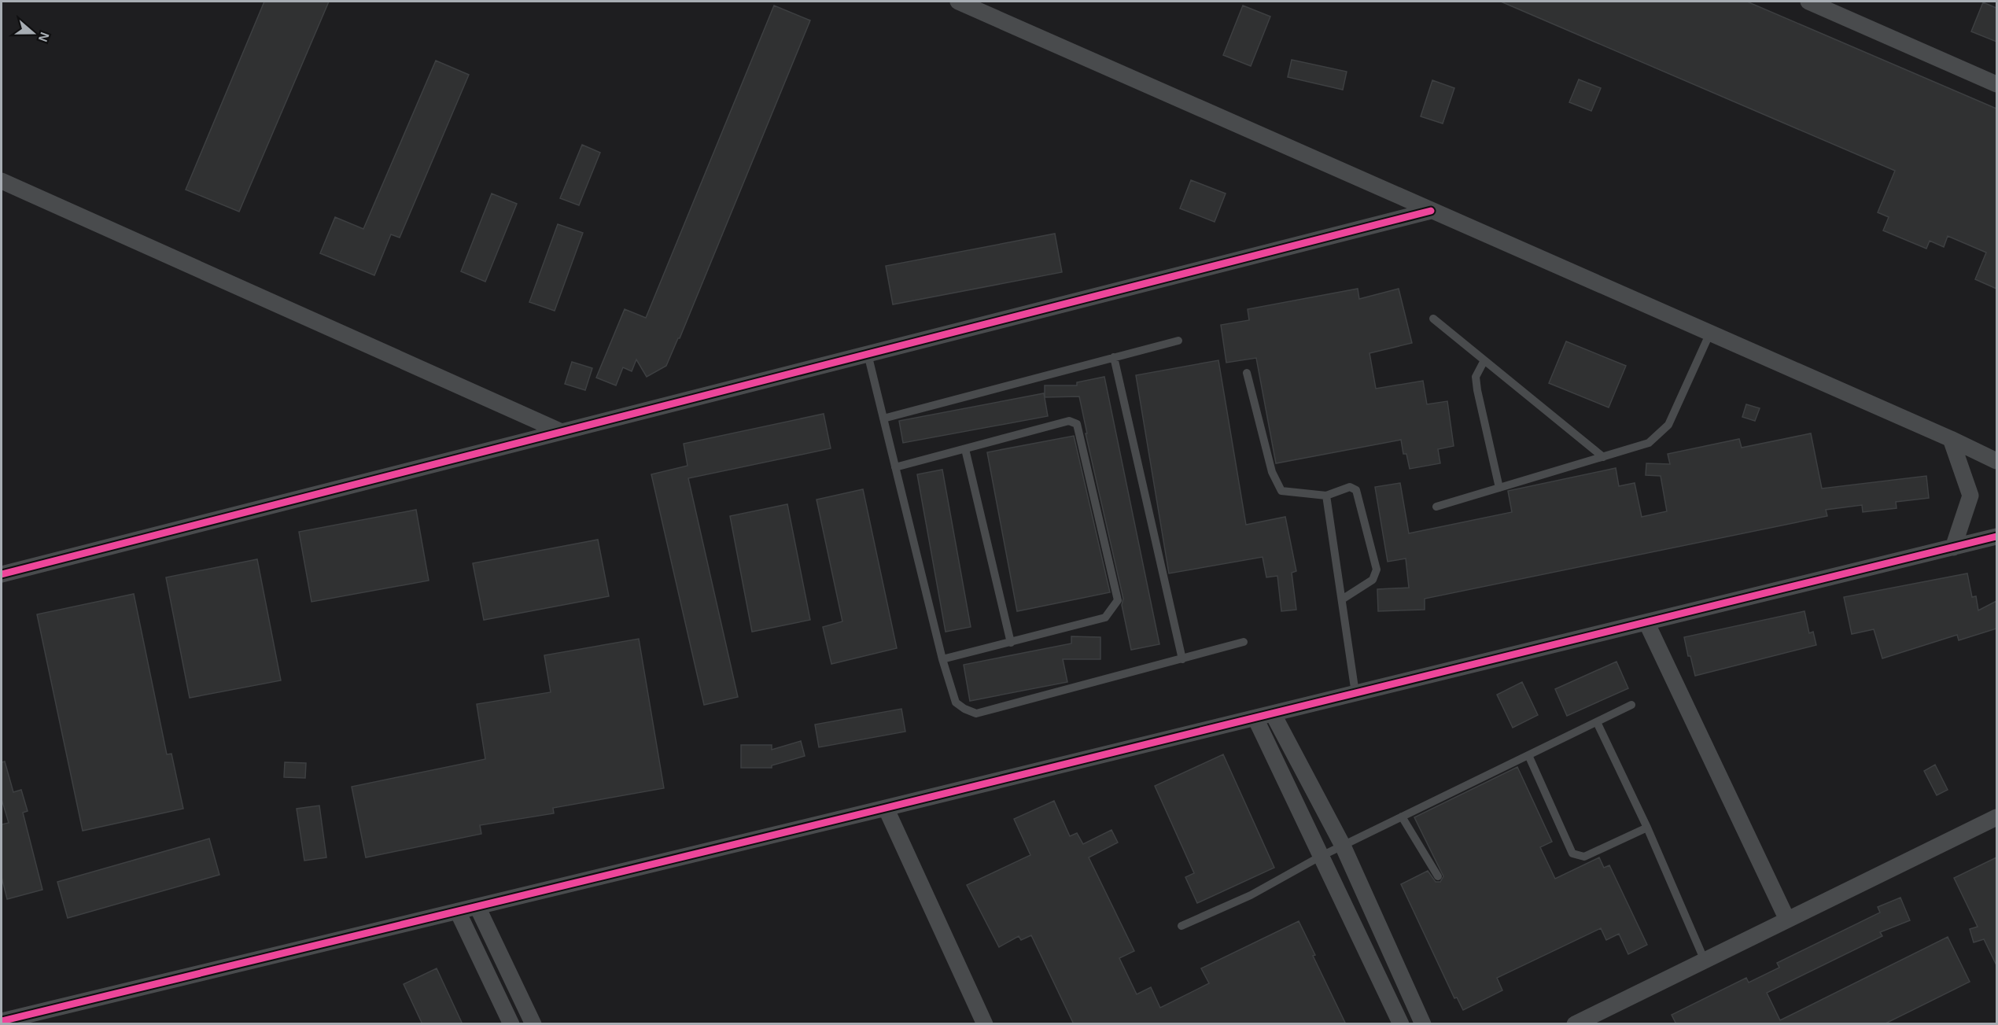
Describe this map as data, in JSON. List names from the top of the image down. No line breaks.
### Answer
{"north":"right"}
